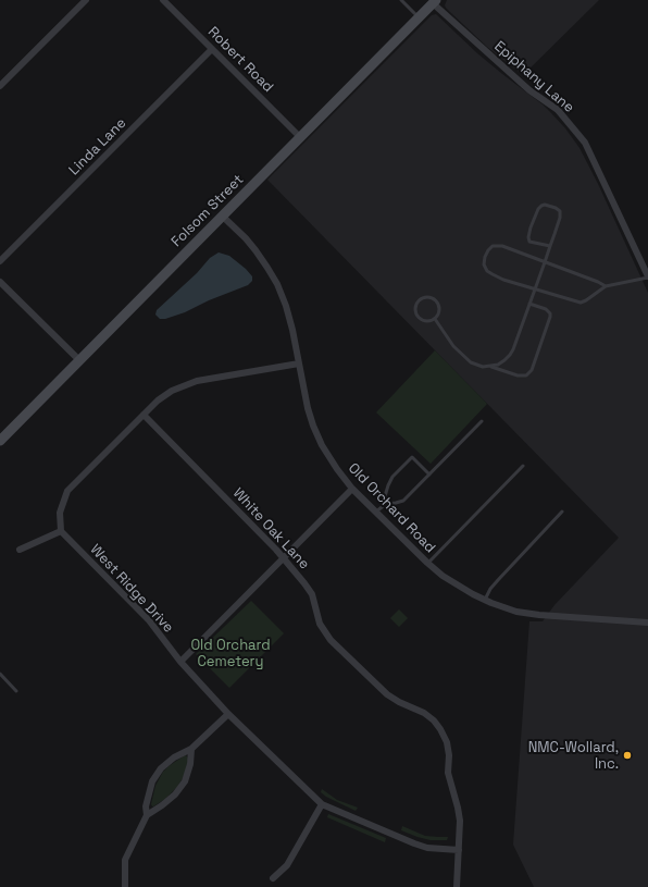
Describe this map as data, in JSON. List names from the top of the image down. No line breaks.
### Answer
{"streets":{"street":["Robert Road","Epiphany Lane","Linda Lane","Folsom Street","Old Orchard Road","White Oak Lane","West Ridge Drive"]},"crossings":[["Robert Road","Linda Lane"],["Robert Road","Folsom Street"],["Epiphany Lane","Folsom Street"],["Folsom Street","Old Orchard Road"],["White Oak Lane","West Ridge Drive"]],"parks":["Old Orchard Cemetery"],"places":["NMC-Wollard, Inc."]}
